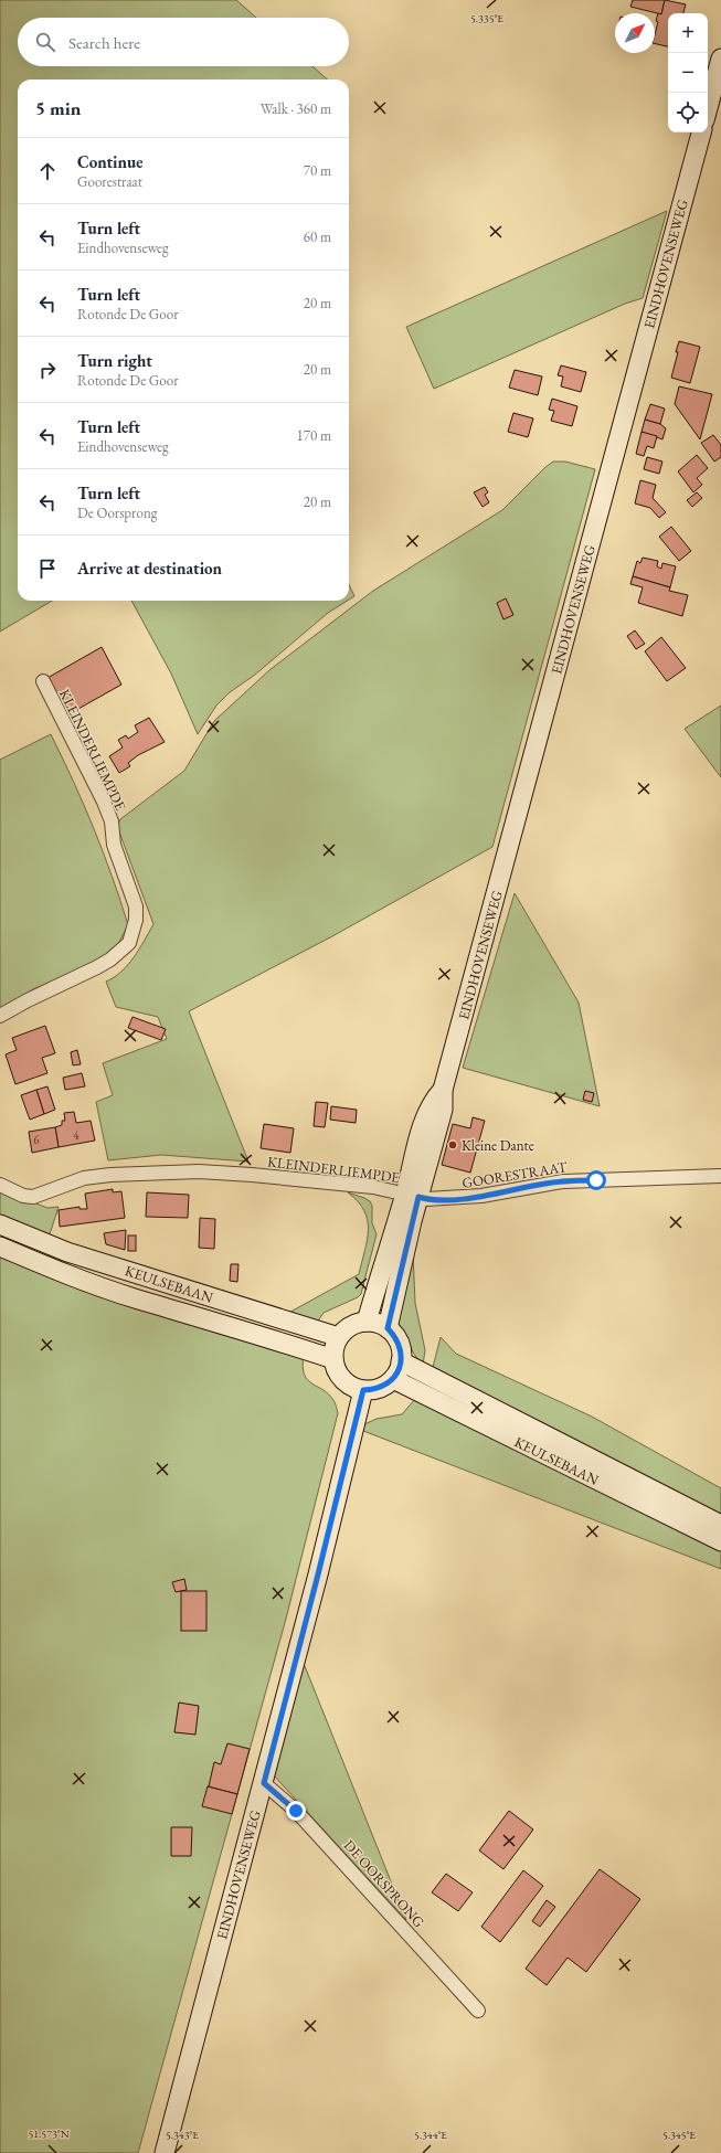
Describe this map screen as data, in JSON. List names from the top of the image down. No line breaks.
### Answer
{"streets":{"main road":["EINDHOVENSEWEG","KEULSEBAAN"],"street":["KLEINDERLIEMPDE","GOORESTRAAT","DE OORSPRONG"]},"crossings":[["EINDHOVENSEWEG","KLEINDERLIEMPDE"],["EINDHOVENSEWEG","GOORESTRAAT"],["EINDHOVENSEWEG","KEULSEBAAN"],["EINDHOVENSEWEG","DE OORSPRONG"],["KLEINDERLIEMPDE","GOORESTRAAT"]],"places":["Kleine Dante"],"house_numbers":["4","6"],"north":"top right","page":{"map_buttons":["+","−"],"search":"Search here","heading":["5 min","Walk · 360 m"],"list":[["Continue","Goorestraat","70 m"],["Turn left","Eindhovenseweg","60 m"],["Turn left","Rotonde De Goor","20 m"],["Turn right","Rotonde De Goor","20 m"],["Turn left","Eindhovenseweg","170 m"],["Turn left","De Oorsprong","20 m"],"Arrive at destination"]},"coordinates":["5.335°E","51.573°N","5.343°E","5.344°E","5.345°E"]}
